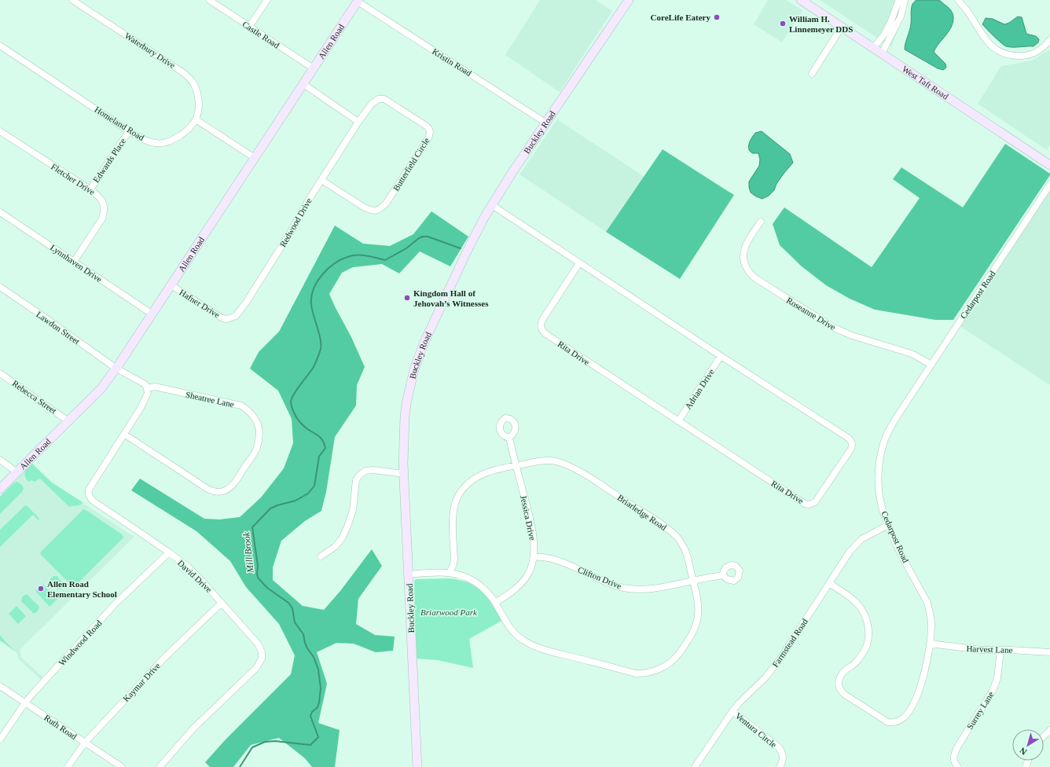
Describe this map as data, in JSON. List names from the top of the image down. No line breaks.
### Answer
{"streets":{"street":["Castle Road","Allen Road","Waterbury Drive","Kristin Road","West Taft Road","Homeland Road","Buckley Road","Edwards Place","Butterfield Circle","Fletcher Drive","Redwood Drive","Lynnhaven Drive","Cedarpost Road","Hafner Drive","Roseanne Drive","Lawdon Street","Rita Drive","Adrian Drive","Rebecca Street","Sheatree Lane","Briarledge Road","Jessica Drive","David Drive","Clifton Drive","Windwood Road","Farmstead Road","Harvest Lane","Kaymar Drive","Surrey Lane","Ruth Road","Ventura Circle"]},"crossings":[["Castle Road","Allen Road"],["Allen Road","Kristin Road"],["Allen Road","Lynnhaven Drive"],["Allen Road","Hafner Drive"],["Allen Road","Lawdon Street"],["Allen Road","Rebecca Street"],["Waterbury Drive","Homeland Road"],["Kristin Road","Buckley Road"],["Homeland Road","Edwards Place"],["Buckley Road","Rita Drive"],["Buckley Road","Briarledge Road"],["Edwards Place","Fletcher Drive"],["Butterfield Circle","Redwood Drive"],["Fletcher Drive","Lynnhaven Drive"],["Redwood Drive","Hafner Drive"],["Cedarpost Road","Roseanne Drive"],["Cedarpost Road","Farmstead Road"],["Cedarpost Road","Harvest Lane"],["Rita Drive","Adrian Drive"],["Sheatree Lane","David Drive"],["Briarledge Road","Jessica Drive"],["Briarledge Road","Clifton Drive"],["Jessica Drive","Clifton Drive"],["David Drive","Windwood Road"],["David Drive","Kaymar Drive"],["Windwood Road","Ruth Road"],["Farmstead Road","Ventura Circle"],["Harvest Lane","Surrey Lane"],["Kaymar Drive","Ruth Road"]],"water":["Mill Brook"],"parks":["Briarwood Park"],"places":["CoreLife Eatery","William H. Linnemeyer DDS","Kingdom Hall of Jehovah’s Witnesses","Allen Road Elementary School"],"north":"bottom left"}
